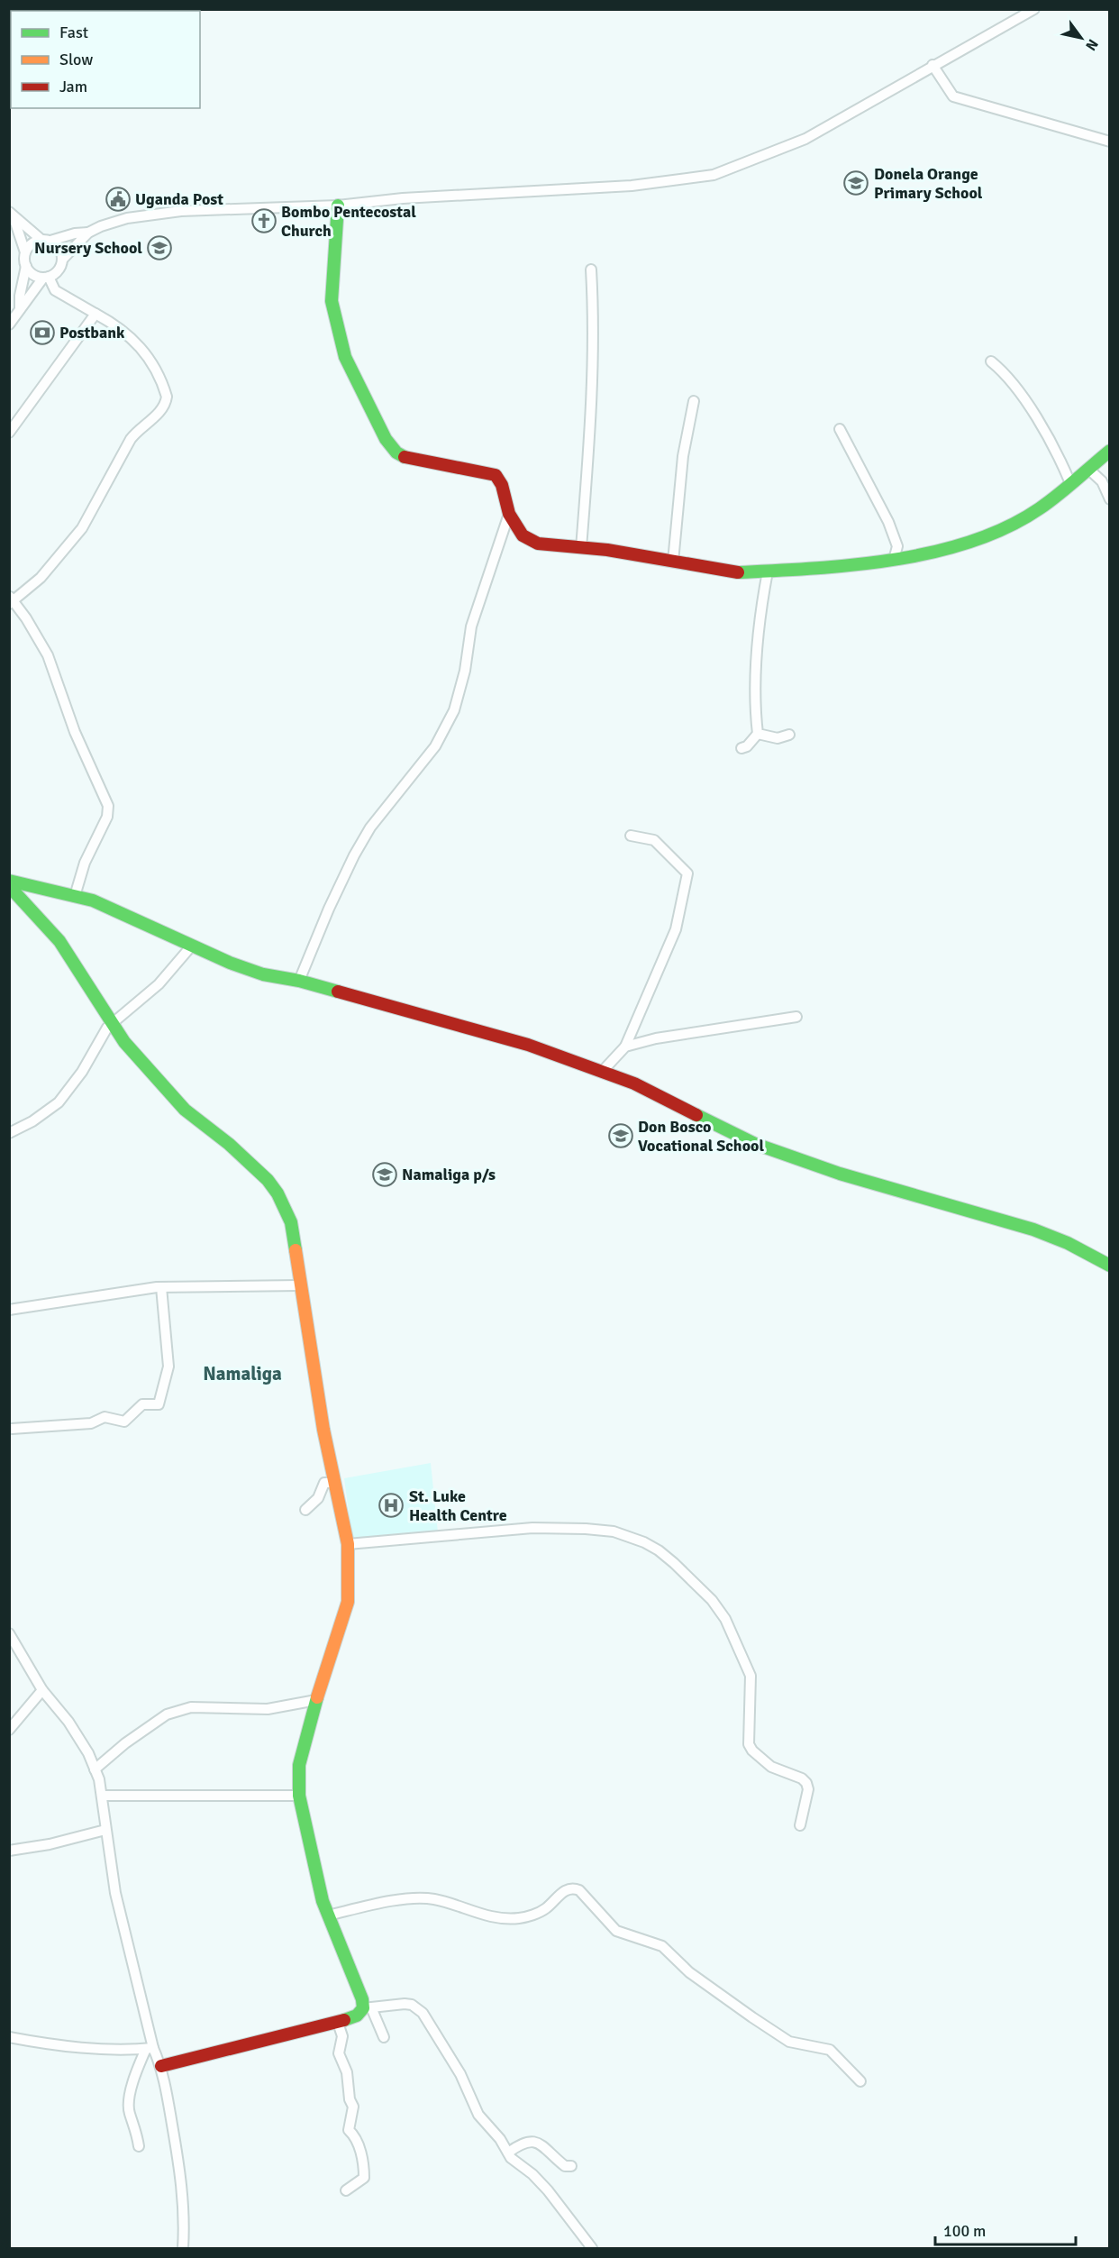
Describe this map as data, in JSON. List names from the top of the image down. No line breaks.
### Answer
{"districts":["Namaliga"],"places":{"school or university":["Donela Orange Primary School","Nursery School","Don Bosco Vocational School","Namaliga p/s"],"public building":["Uganda Post"],"church":["Bombo Pentecostal Church"],"bank":["Postbank"],"hospital":["St. Luke Health Centre"]},"legend":["Fast","Slow","Jam"],"scale_bar":"100 m","north":"bottom right"}
